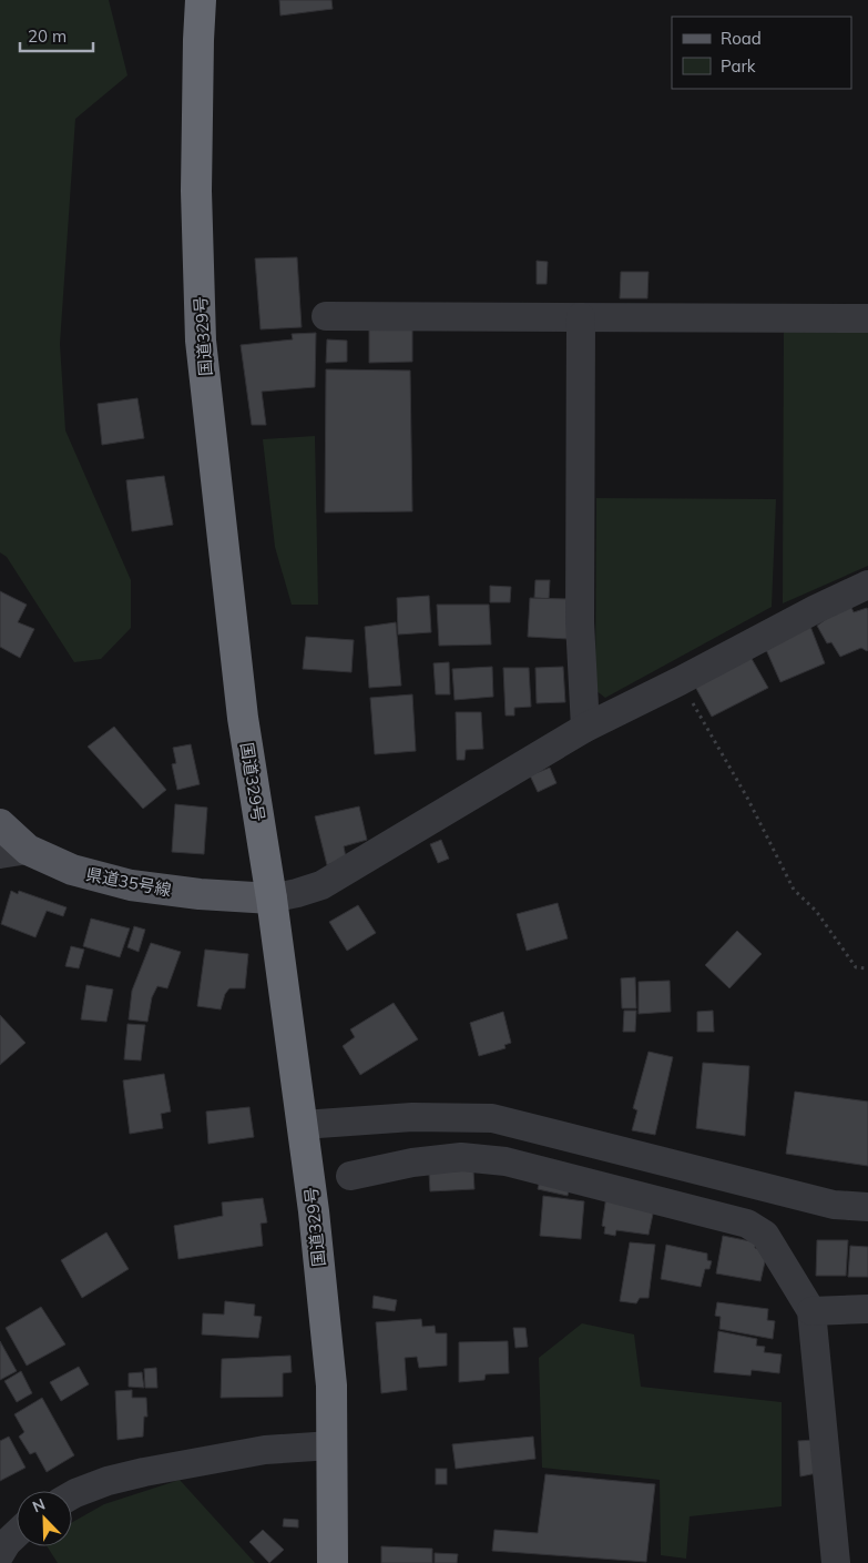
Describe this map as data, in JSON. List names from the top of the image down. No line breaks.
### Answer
{"streets":{"highway":["国道329号"],"main road":["県道35号線"]},"crossings":[["国道329号","県道35号線"]],"legend":["Road","Park"],"scale_bar":"20 m","north":"top left"}
